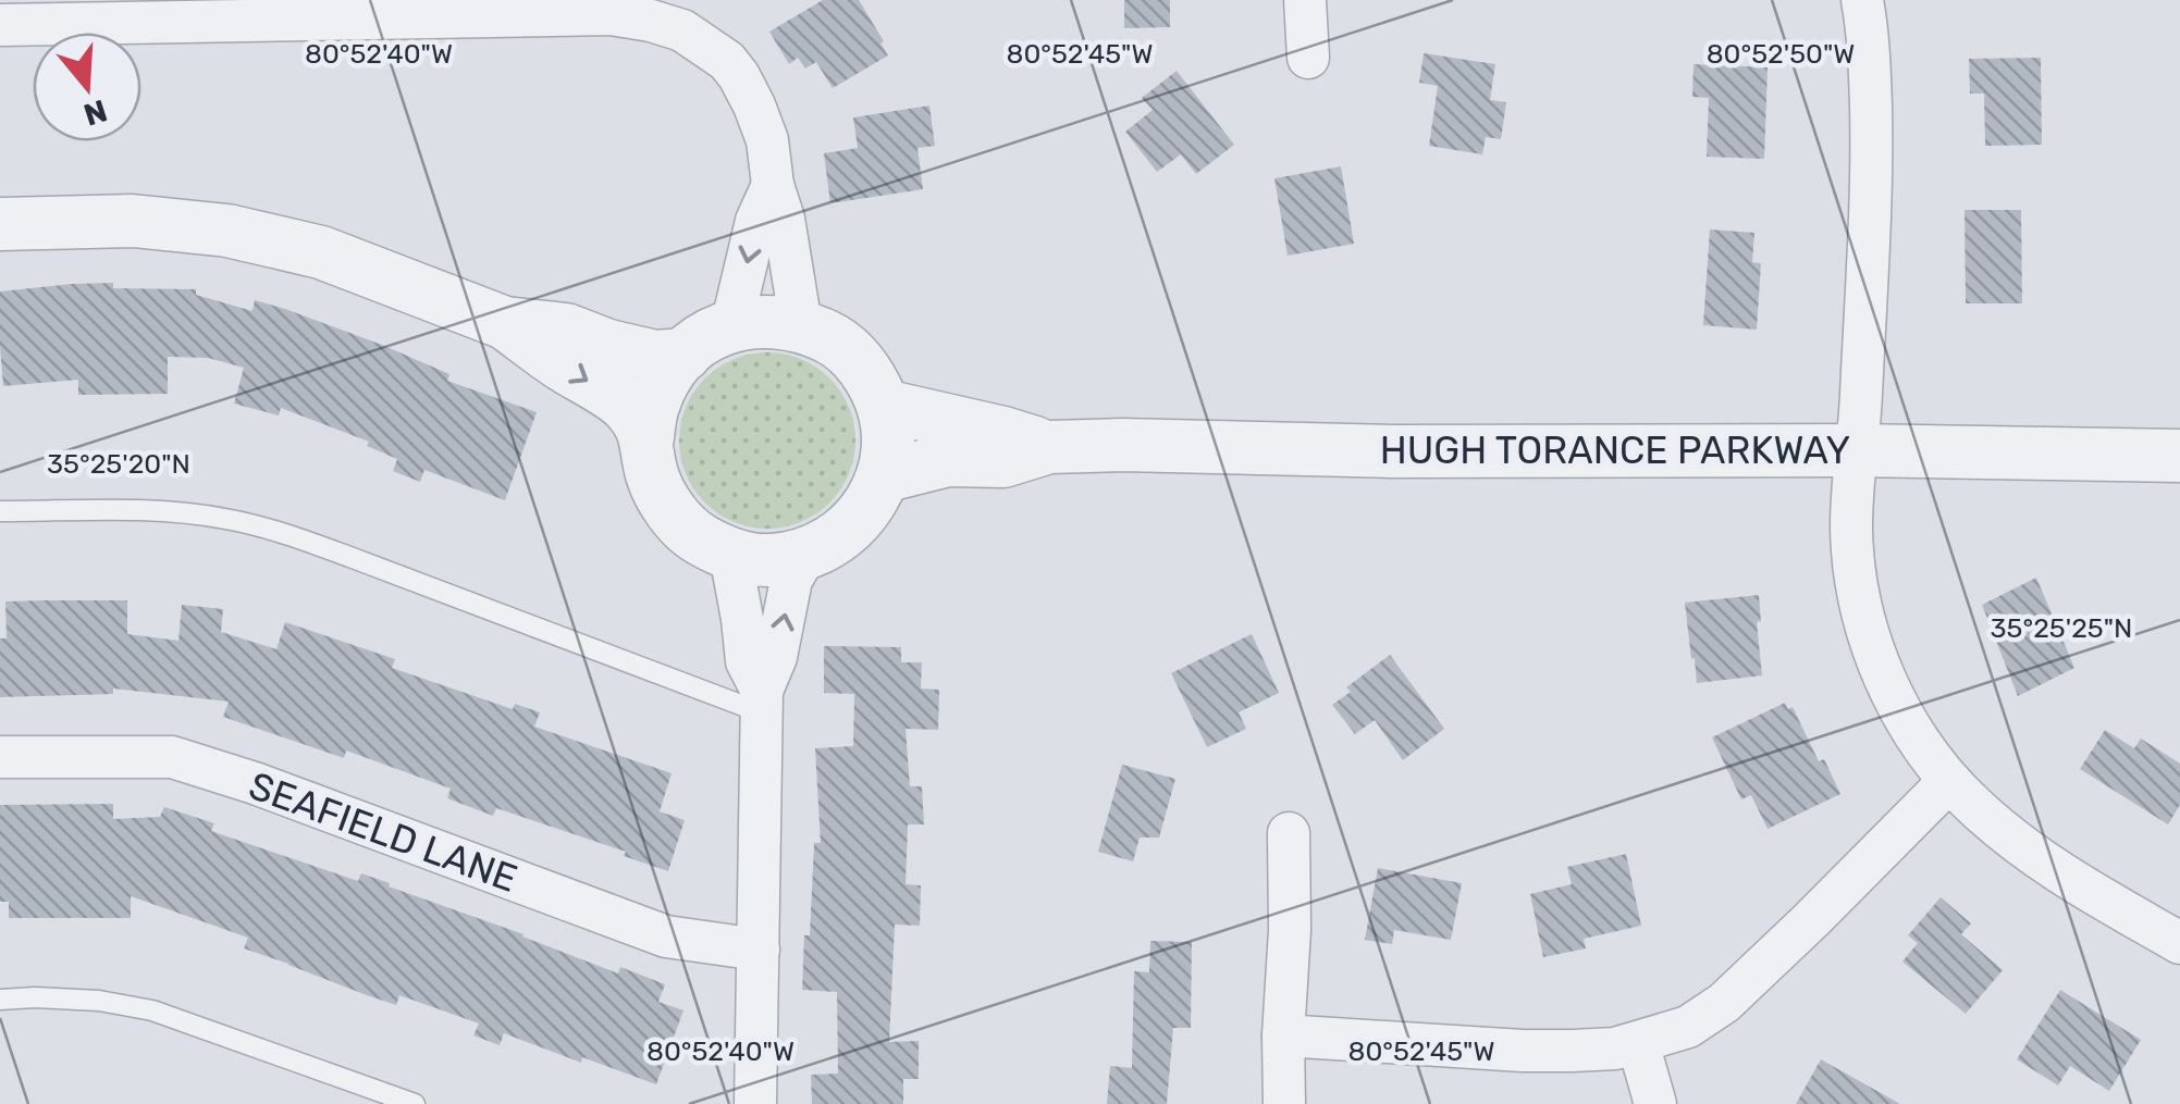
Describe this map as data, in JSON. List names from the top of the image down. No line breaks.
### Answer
{"streets":{"street":["HUGH TORANCE PARKWAY","SEAFIELD LANE"]},"north":"bottom","coordinates":["80°52'40\"W","80°52'45\"W","80°52'50\"W","35°25'20\"N","35°25'25\"N"]}
